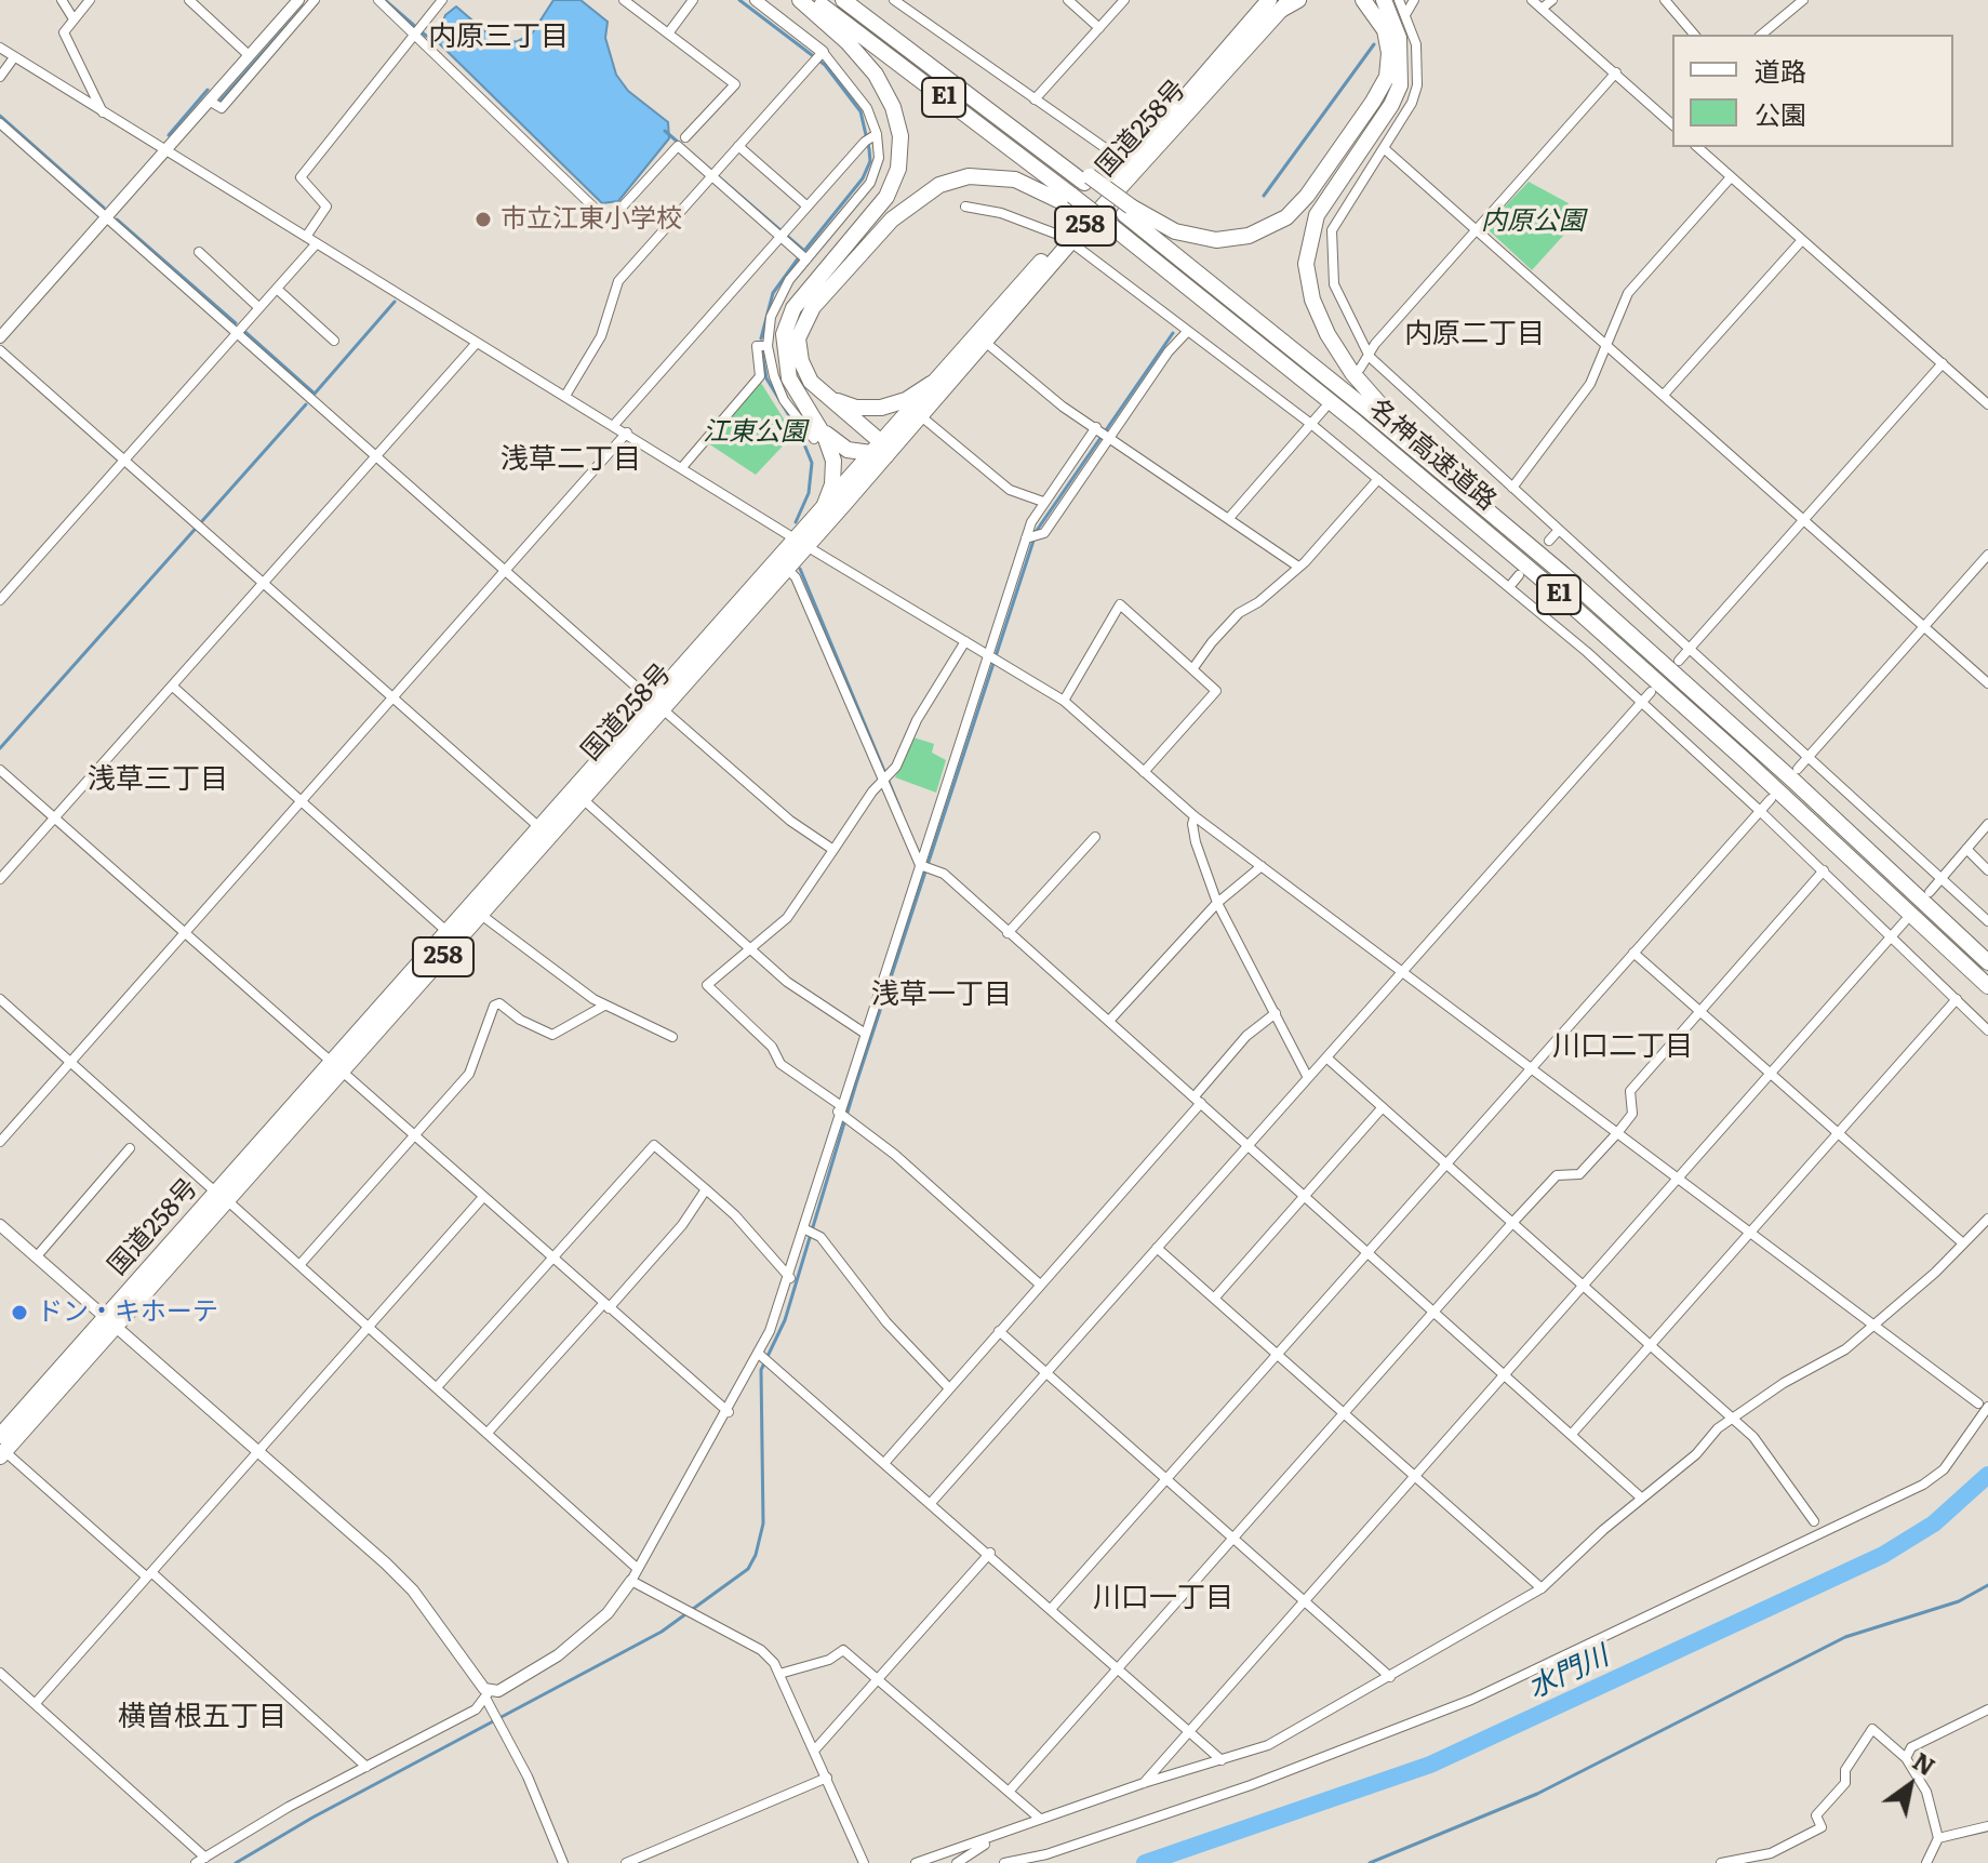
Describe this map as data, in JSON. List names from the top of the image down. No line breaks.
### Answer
{"streets":{"highway":["E1","国道258号","258","名神高速道路"]},"crossings":[["E1","名神高速道路"]],"districts":["内原三丁目","内原二丁目","浅草二丁目","浅草三丁目","浅草一丁目","川口二丁目","川口一丁目","横曽根五丁目"],"water":["水門川"],"parks":["内原公園","江東公園"],"places":["市立江東小学校","ドン・キホーテ"],"legend":["道路","公園"],"north":"top right"}
